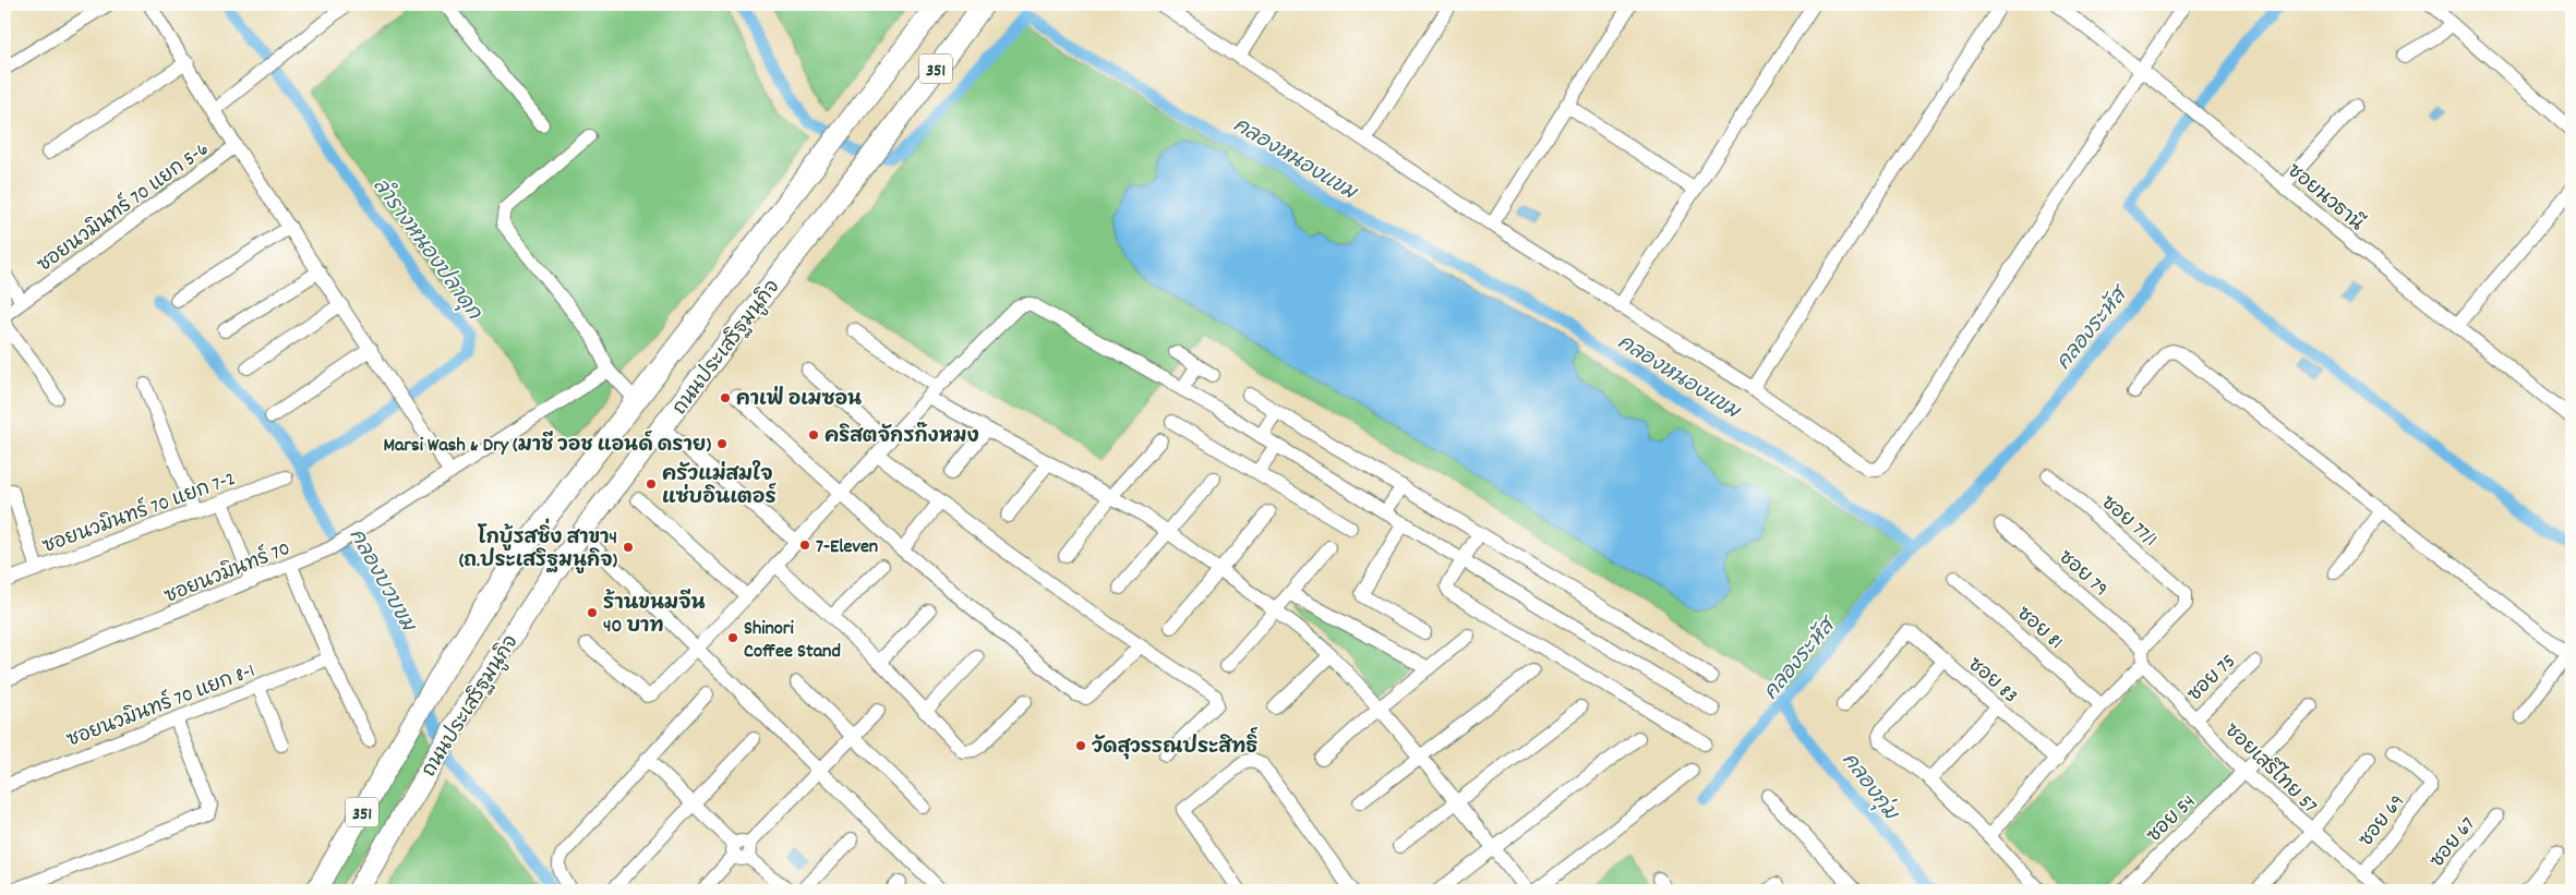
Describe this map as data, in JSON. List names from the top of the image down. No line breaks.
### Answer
{"streets":{"main road":["351","ถนนประเสริฐมนูกิจ"],"street":["ซอยนวธานี","ซอยนวมินทร์ 70 แยก 5-6","ซอยนวมินทร์ 70 แยก 7-2","ซอย 77/1","ซอยนวมินทร์ 70","ซอย 79","ซอย 81","ซอย 75","ซอย 83","ซอยนวมินทร์ 70 แยก 8-1","ซอยเสรีไทย 57","ซอย 54","ซอย 69","ซอย 67"]},"crossings":[["ซอย 77/1","ซอย 79"],["ซอย 75","ซอยเสรีไทย 57"],["ซอยเสรีไทย 57","ซอย 54"],["ซอยเสรีไทย 57","ซอย 69"]],"water":["คลองหนองแขม","ลำรางหนองปลาดุก","คลองระหัส","คลองบวบขม","คลองกุ่ม"],"places":["คาเฟ่ อเมซอน","คริสตจักรก๊งหมง","Marsi Wash & Dry (มาชี วอช แอนด์ ดราย)","ครัวแม่สมใจ แซ่บอินเตอร์","7-Eleven","โกบู้รสซิ่ง สาขา4 (ถ.ประเสริฐมนูกิจ)","ร้านขนมจีน 40 บาท","Shinori Coffee Stand","วัดสุวรรณประสิทธิ์"]}
